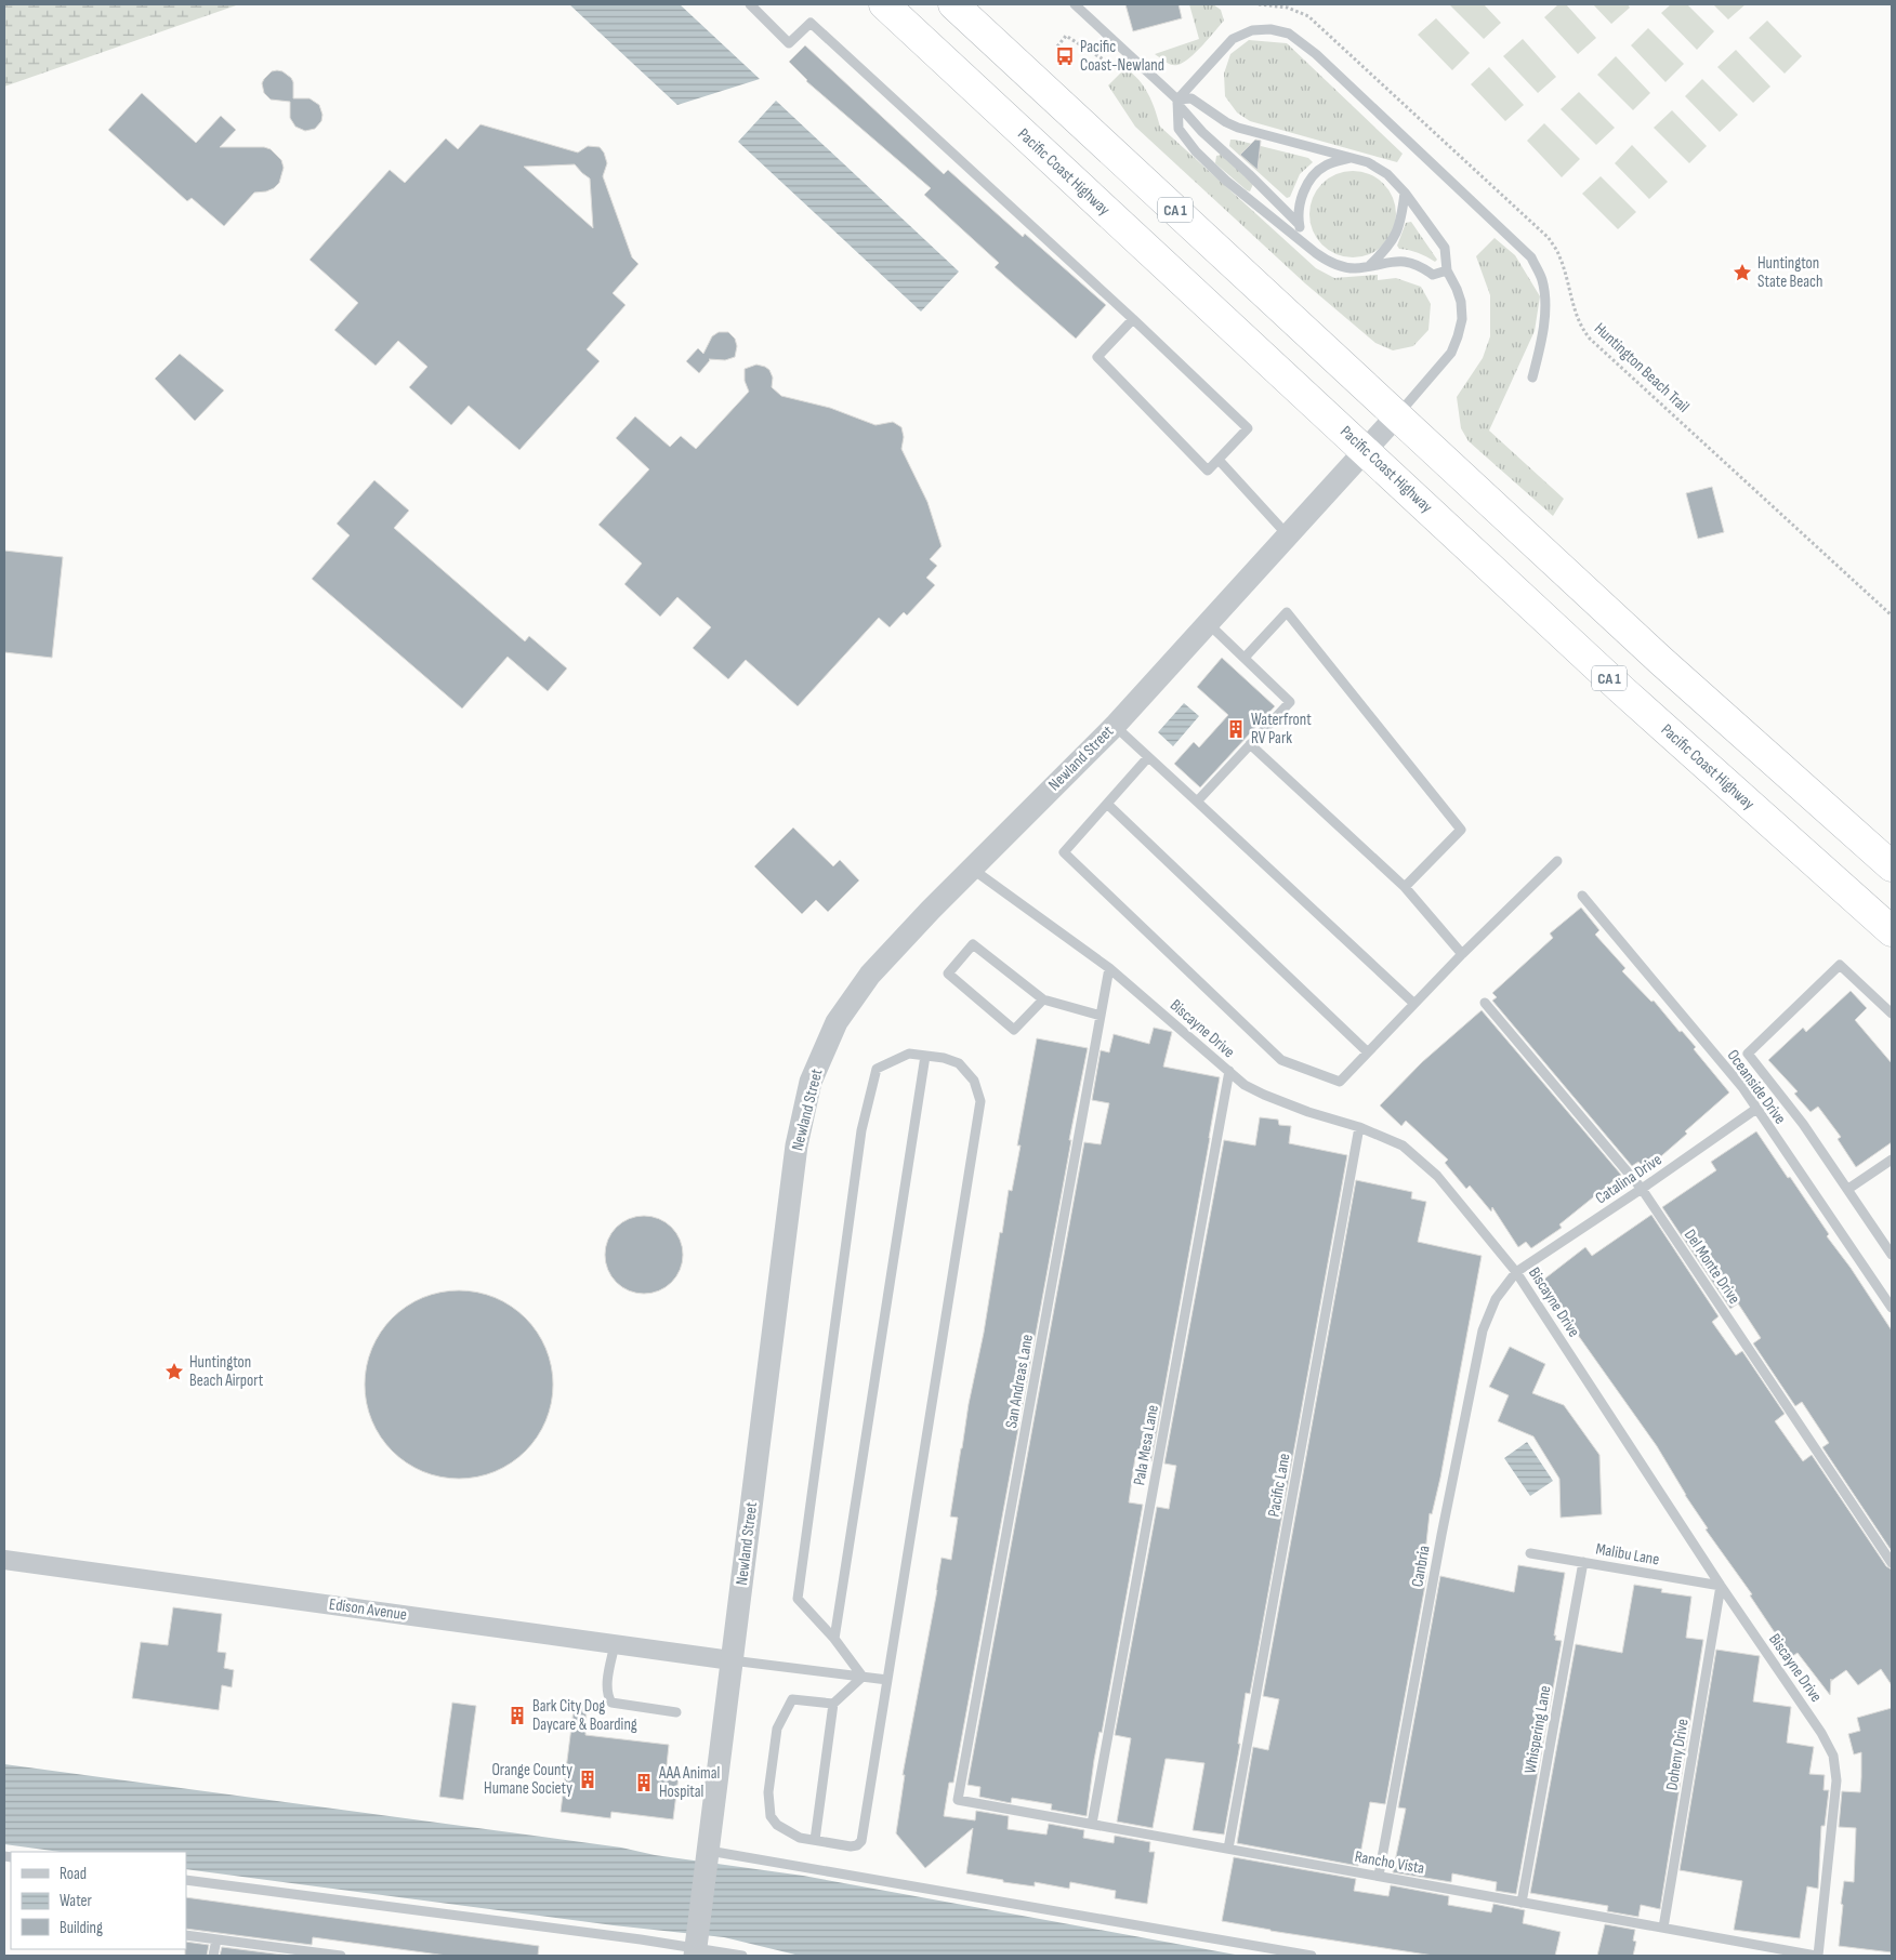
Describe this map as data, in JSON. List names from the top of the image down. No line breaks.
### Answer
{"streets":{"highway":["Pacific Coast Highway","CA 1"],"street":["Newland Street","Edison Avenue"],"lane":["Biscayne Drive","Oceanside Drive","Catalina Drive","Del Monte Drive","San Andreas Lane","Pala Mesa Lane","Pacific Lane","Malibu Lane","Canbria","Whispering Lane","Doheny Drive","Rancho Vista"],"path":["Huntington Beach Trail"]},"crossings":[["Pacific Coast Highway","Newland Street"],["CA 1","Newland Street"],["Newland Street","Biscayne Drive"],["Newland Street","Edison Avenue"],["Biscayne Drive","Catalina Drive"],["Biscayne Drive","San Andreas Lane"],["Biscayne Drive","Pala Mesa Lane"],["Biscayne Drive","Pacific Lane"],["Biscayne Drive","Malibu Lane"],["Biscayne Drive","Canbria"],["Biscayne Drive","Doheny Drive"],["Biscayne Drive","Rancho Vista"],["Oceanside Drive","Catalina Drive"],["Catalina Drive","Del Monte Drive"],["Catalina Drive","Canbria"],["San Andreas Lane","Rancho Vista"],["Pala Mesa Lane","Rancho Vista"],["Pacific Lane","Rancho Vista"],["Malibu Lane","Whispering Lane"],["Malibu Lane","Doheny Drive"],["Canbria","Rancho Vista"],["Whispering Lane","Rancho Vista"],["Doheny Drive","Rancho Vista"]],"places":{"bus stop":["Pacific Coast-Newland"],"place":["Huntington State Beach","Huntington Beach Airport"],"building":["Waterfront RV Park","Bark City Dog Daycare & Boarding","Orange County Humane Society","AAA Animal Hospital"]},"legend":["Road","Water","Building"]}
